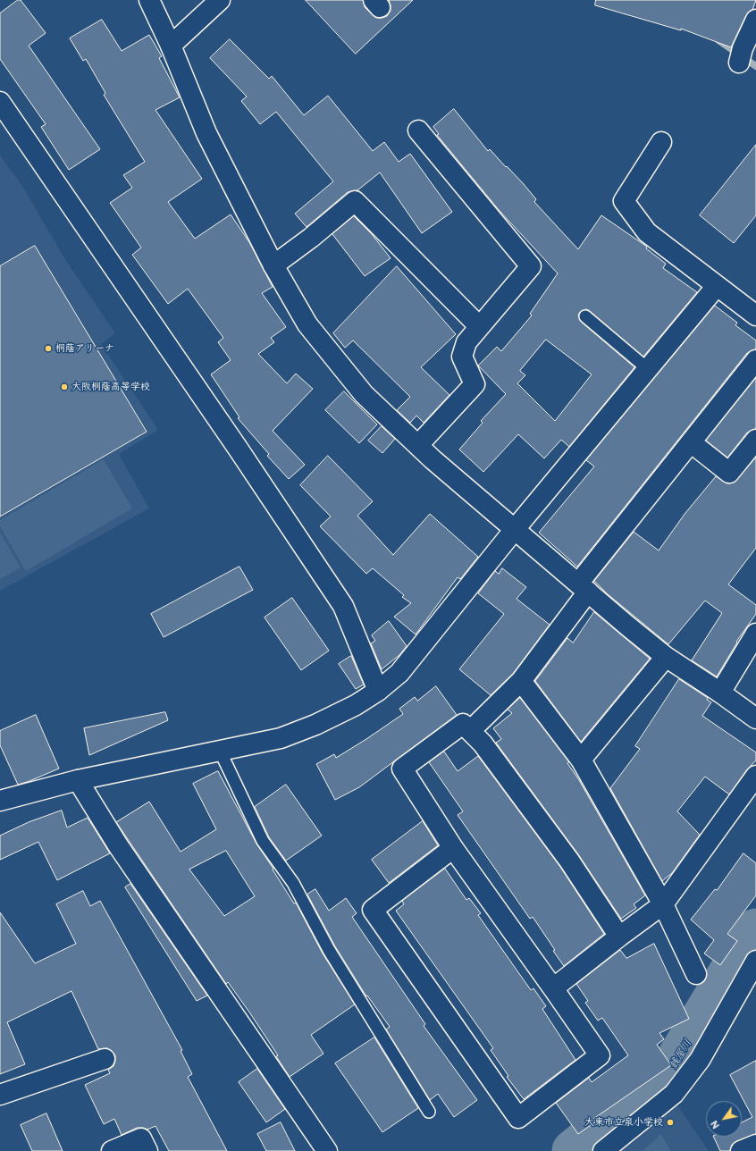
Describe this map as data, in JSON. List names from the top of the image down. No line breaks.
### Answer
{"water":["銭屋川"],"places":["桐蔭アリーナ","大阪桐蔭高等学校","大東市立泉小学校"],"north":"bottom left"}
